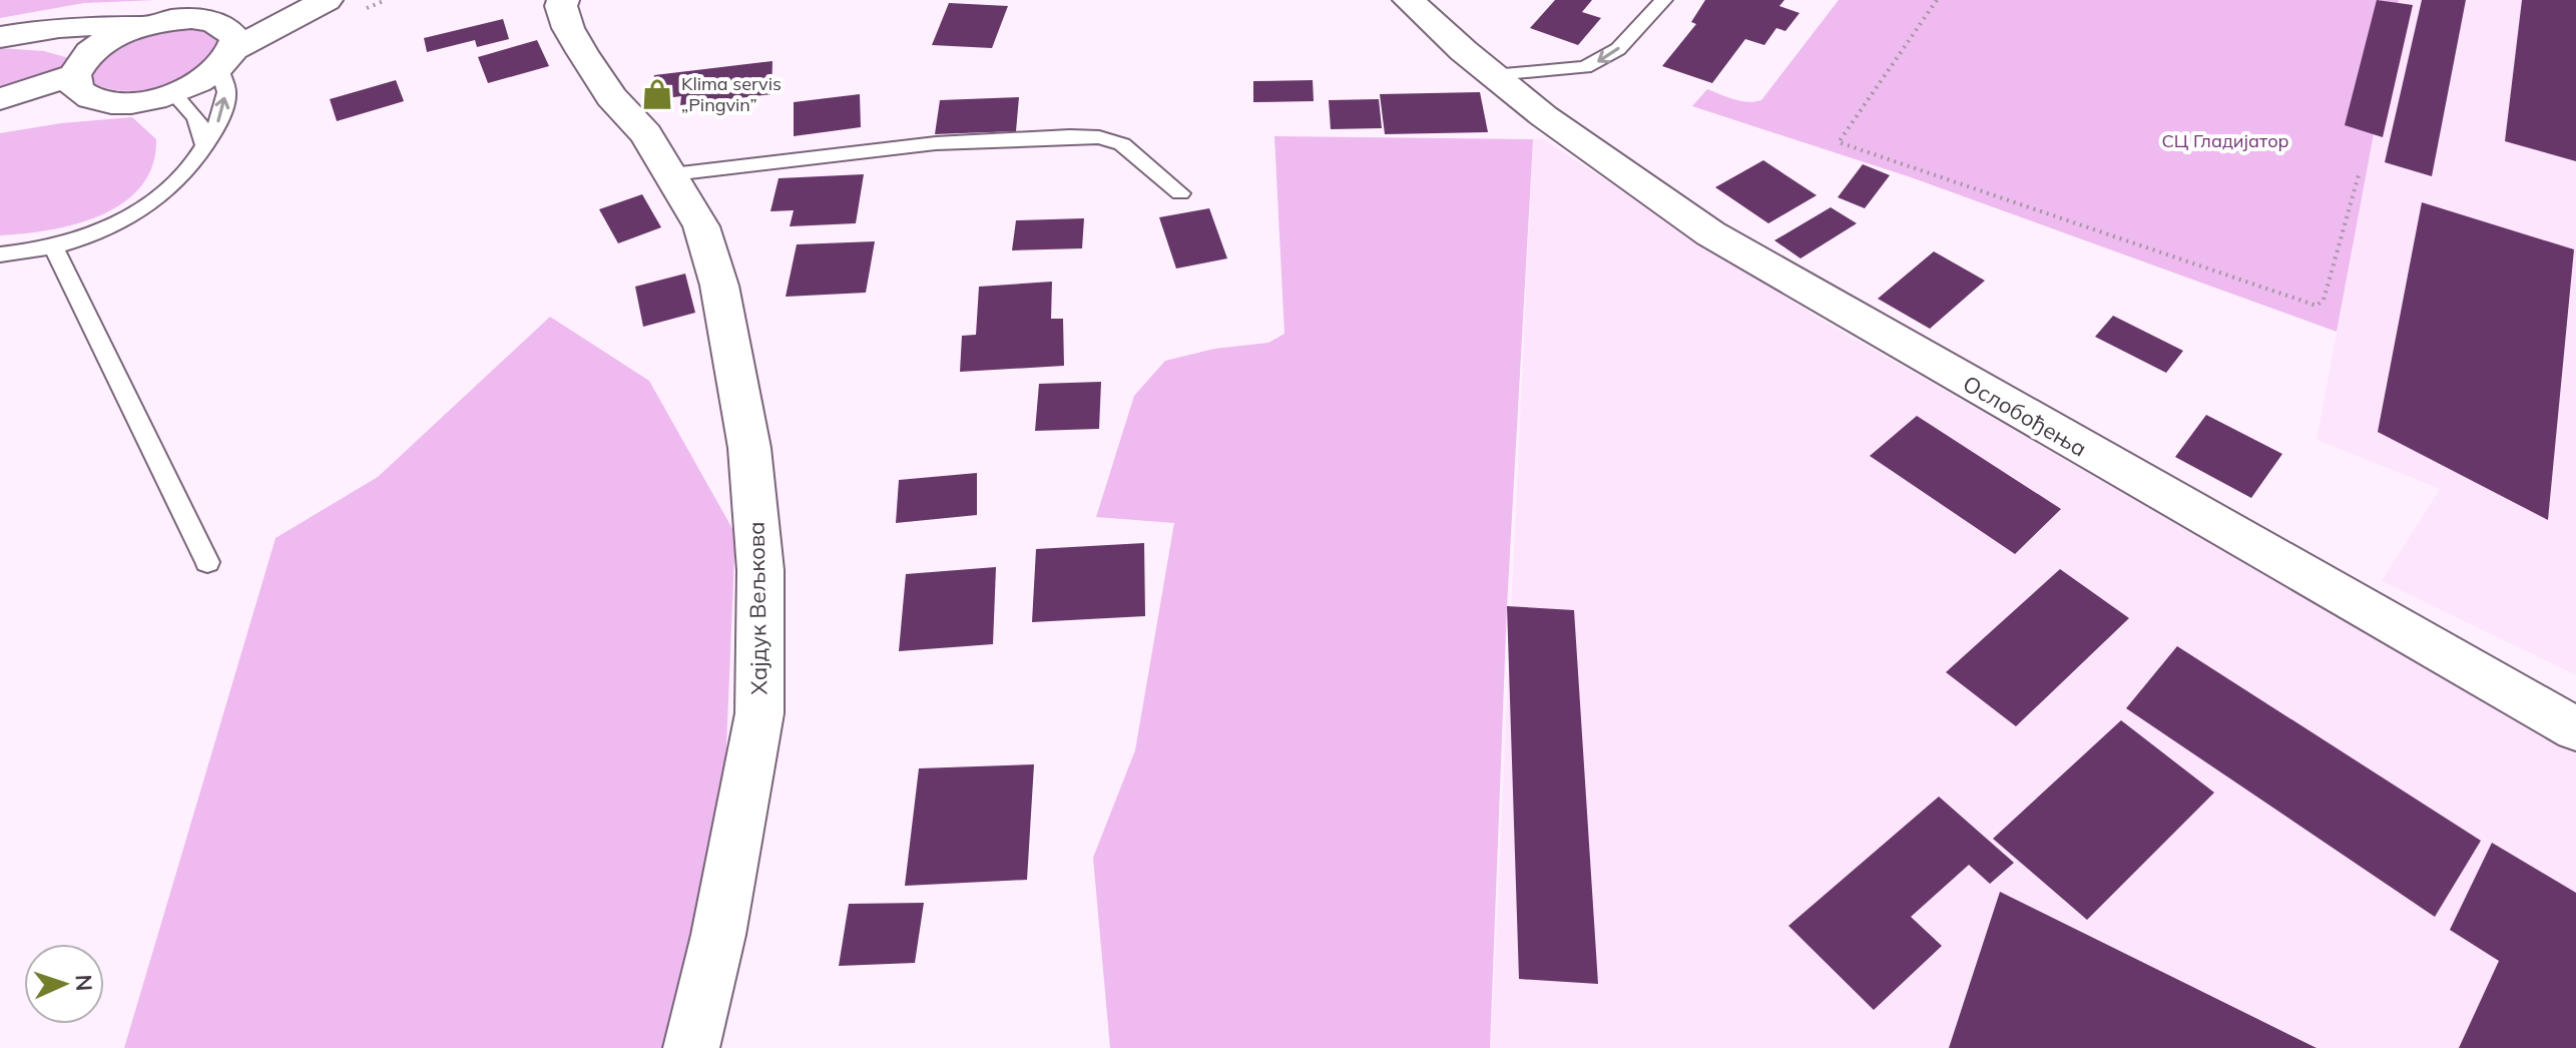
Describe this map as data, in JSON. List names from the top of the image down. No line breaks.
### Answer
{"streets":{"street":["Ослобођења","Хајдук Вељкова"]},"parks":["СЦ Гладијатор"],"places":{"shop":["Klima servis „Pingvin”"]},"north":"right"}
